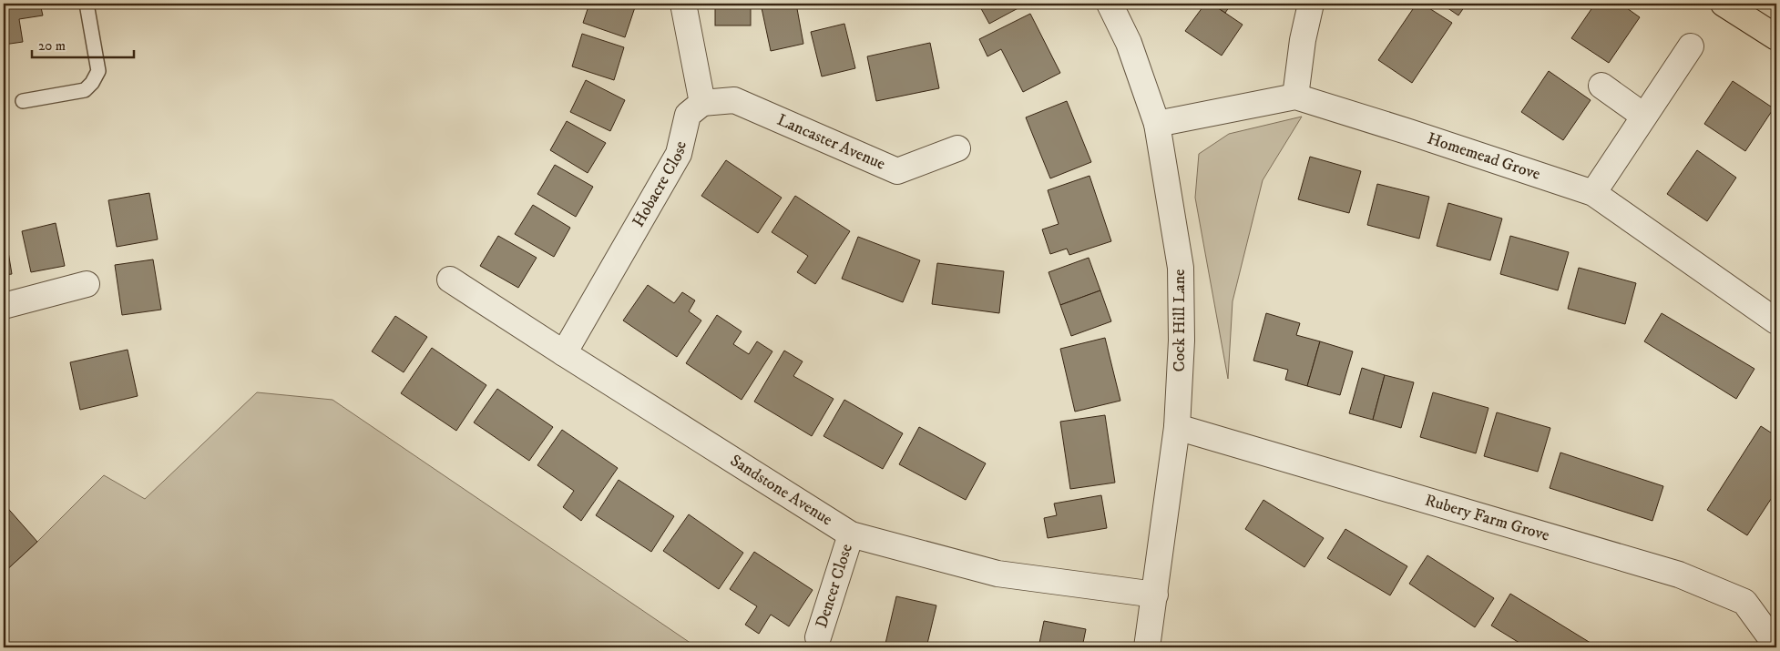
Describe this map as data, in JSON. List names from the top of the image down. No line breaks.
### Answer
{"streets":{"street":["Lancaster Avenue","Homemead Grove","Hobacre Close","Cock Hill Lane","Sandstone Avenue","Rubery Farm Grove","Dencer Close"]},"crossings":[["Lancaster Avenue","Hobacre Close"],["Homemead Grove","Cock Hill Lane"],["Hobacre Close","Sandstone Avenue"],["Cock Hill Lane","Sandstone Avenue"],["Cock Hill Lane","Rubery Farm Grove"],["Sandstone Avenue","Dencer Close"]],"scale_bar":"20 m"}
